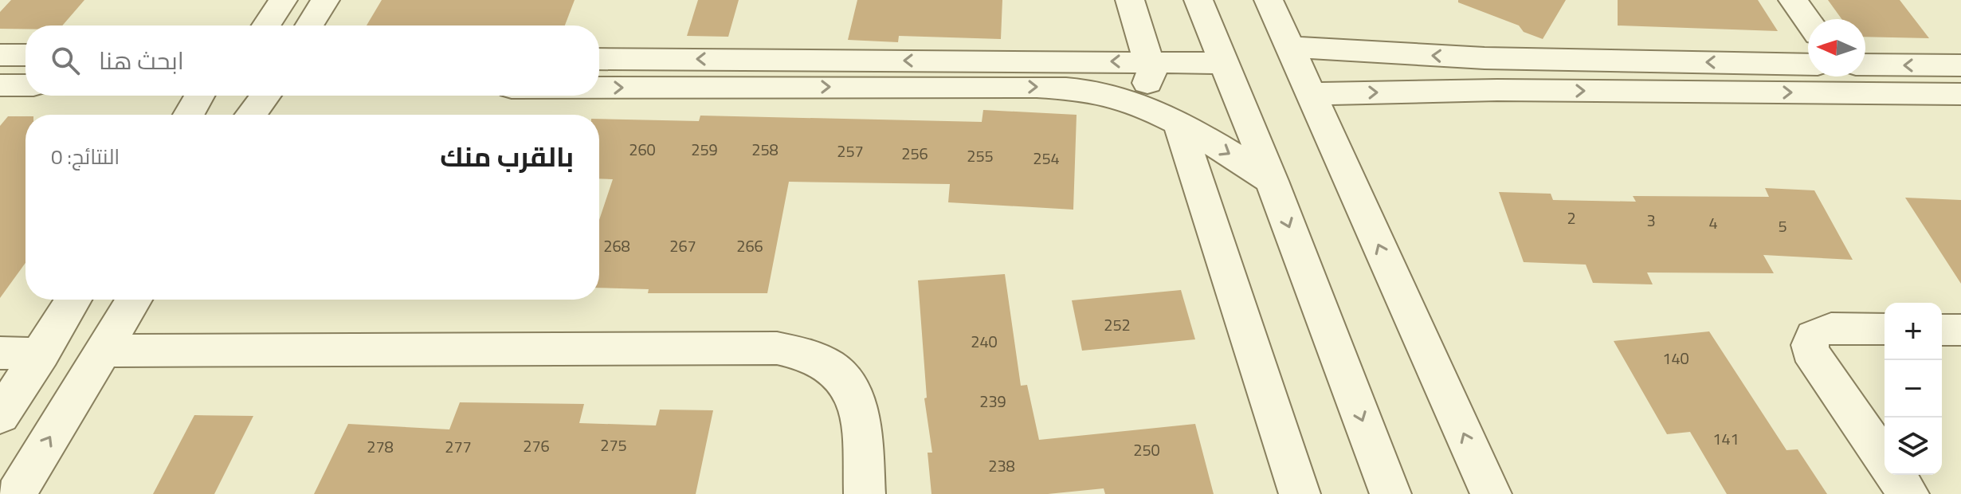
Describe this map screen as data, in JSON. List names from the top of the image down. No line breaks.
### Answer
{"house_numbers":["260","259","258","257","256","255","254","2","3","4","5","268","267","266","252","240","140","239","141","275","276","278","277","250","238"],"north":"left","page":{"search":"ابحث هنا","heading":["بالقرب منك","النتائج: 0"],"map_buttons":["+","−"]}}
